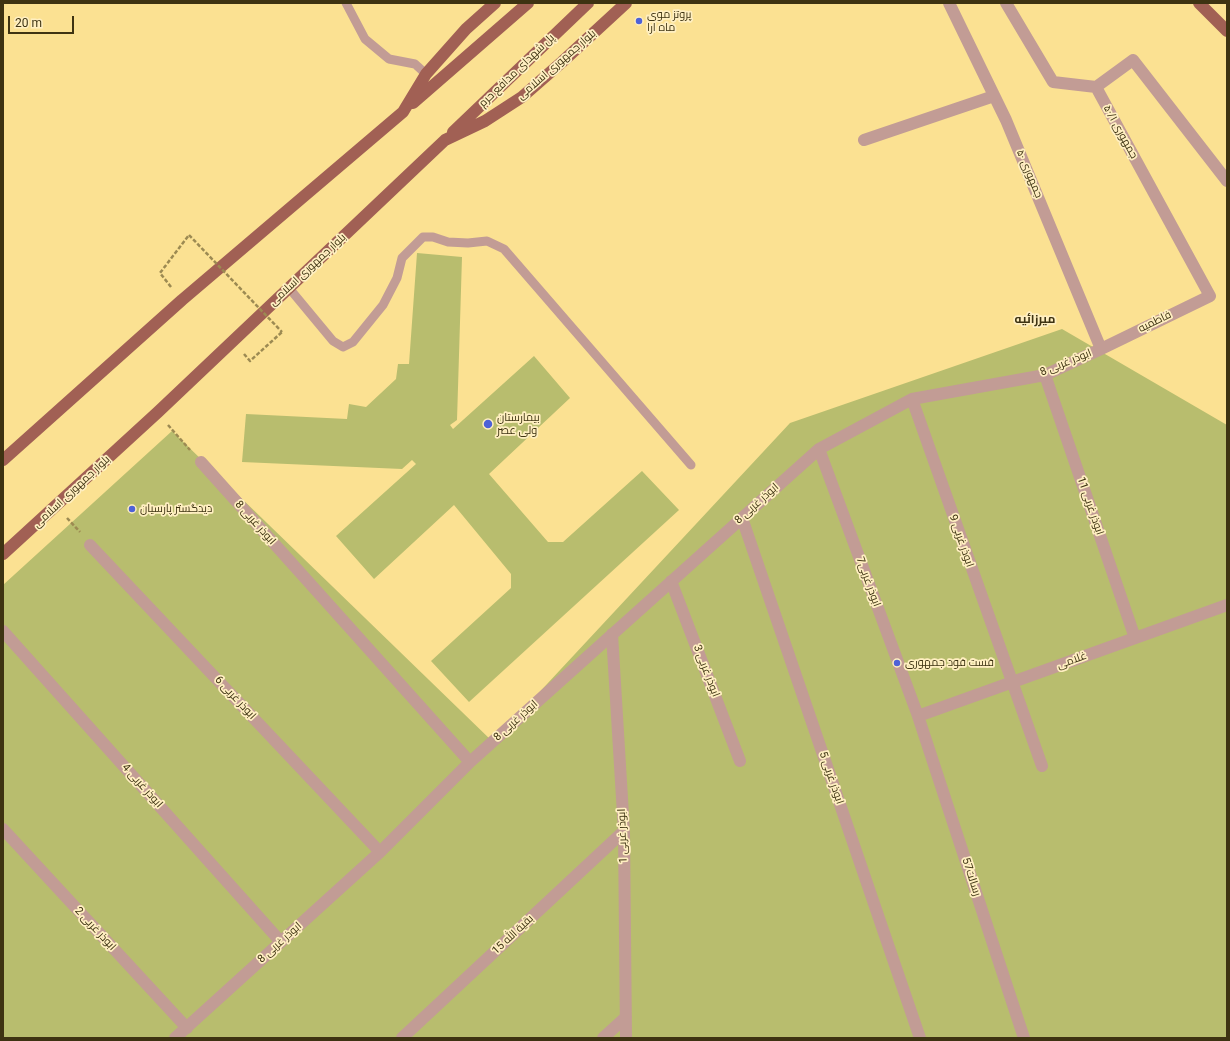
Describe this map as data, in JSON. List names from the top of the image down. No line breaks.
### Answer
{"streets":{"main road":["بلوار جمهوری اسلامی","پل شهدای مدافع حرم"],"street":["جمهوری ۵۰/۱","جمهوری ۵۰","فاطمیه","ابوذر غربی 8","ابوذر غربی 11","ابوذر غربی 9","ابوذر غربی7","غلامی","ابوذر غربی 3","ابوذر غربی 6","ابوذر غربی 5","ابوذر غربی 4","ابوذر غربی 1","رسالت57","ابوذر غربی 2","بقیة الله 15"]},"crossings":[["بلوار جمهوری اسلامی","پل شهدای مدافع حرم"],["جمهوری ۵۰/۱","فاطمیه"],["جمهوری ۵۰","فاطمیه"],["جمهوری ۵۰","ابوذر غربی 8"],["فاطمیه","ابوذر غربی 8"],["ابوذر غربی 8","ابوذر غربی 11"],["ابوذر غربی 8","ابوذر غربی 9"],["ابوذر غربی 8","ابوذر غربی7"],["ابوذر غربی 8","ابوذر غربی 3"],["ابوذر غربی 8","ابوذر غربی 6"],["ابوذر غربی 8","ابوذر غربی 5"],["ابوذر غربی 8","ابوذر غربی 4"],["ابوذر غربی 8","ابوذر غربی 1"],["ابوذر غربی 8","ابوذر غربی 2"],["ابوذر غربی 11","غلامی"],["ابوذر غربی 9","غلامی"],["ابوذر غربی7","غلامی"],["ابوذر غربی7","رسالت57"],["غلامی","رسالت57"],["ابوذر غربی 1","بقیة الله 15"]],"districts":["میرزائیه"],"places":["پروتز موی ماه ارا","بیمارستان ولی عصر","دیدگستر پارسیان","فست فود جمهوری"],"scale_bar":"20 m"}
